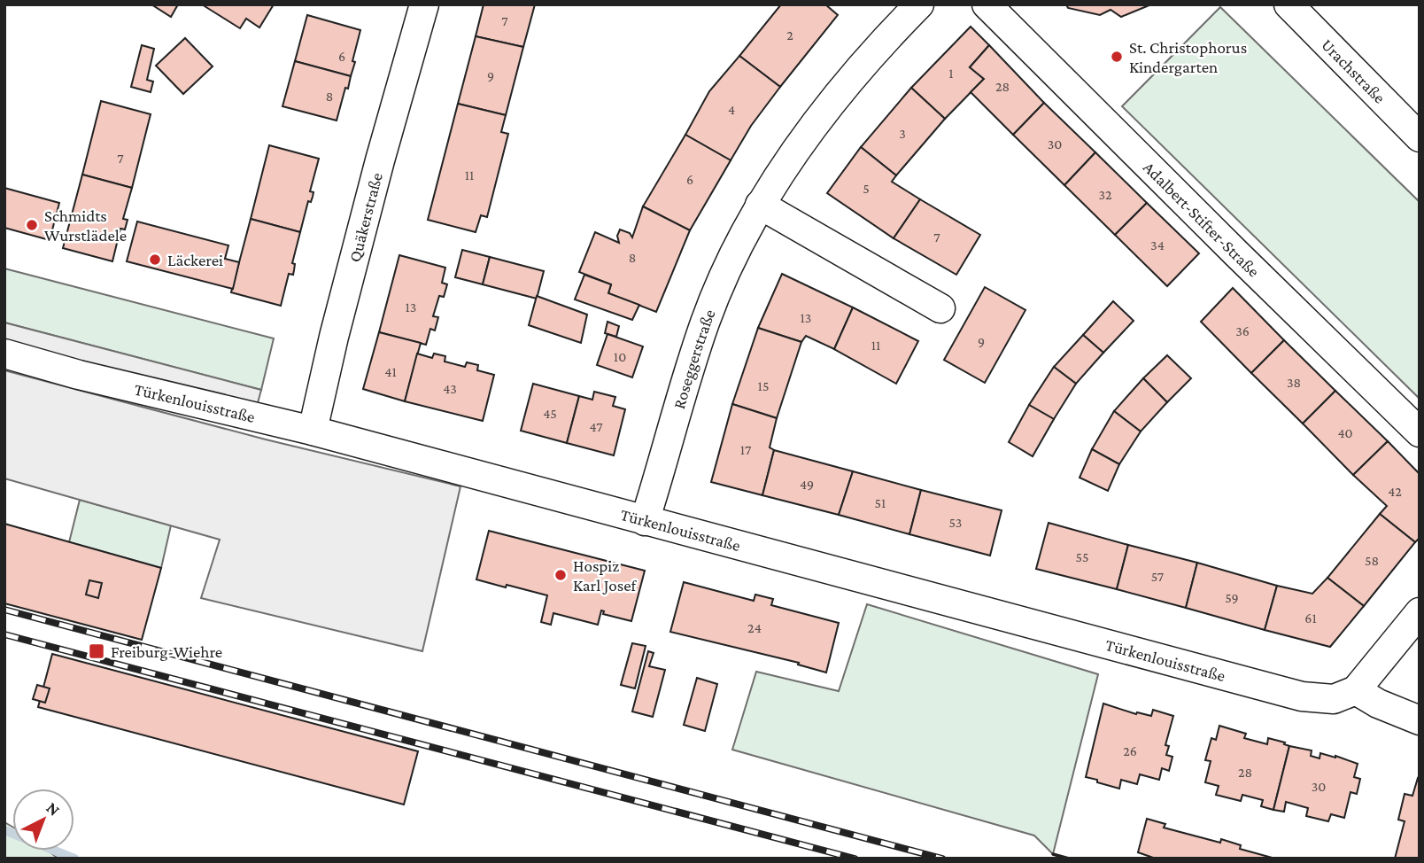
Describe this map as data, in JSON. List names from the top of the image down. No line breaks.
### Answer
{"streets":{"street":["Urachstraße","Quäkerstraße","Adalbert-Stifter-Straße","Roseggerstraße","Türkenlouisstraße"]},"crossings":[["Quäkerstraße","Türkenlouisstraße"],["Roseggerstraße","Türkenlouisstraße"]],"places":{"other":["St. Christophorus Kindergarten","Schmidts Wurstlädele","Läckerei","Hospiz Karl Josef"],"transit":["Freiburg-Wiehre"]},"house_numbers":["7","2","6","1","9","28","8","4","3","30","7","11","6","5","32","7","34","8","13","13","36","9","11","10","41","38","15","43","45","47","40","17","49","42","51","53","55","58","57","59","61","24","26","28","30"],"north":"top right"}
